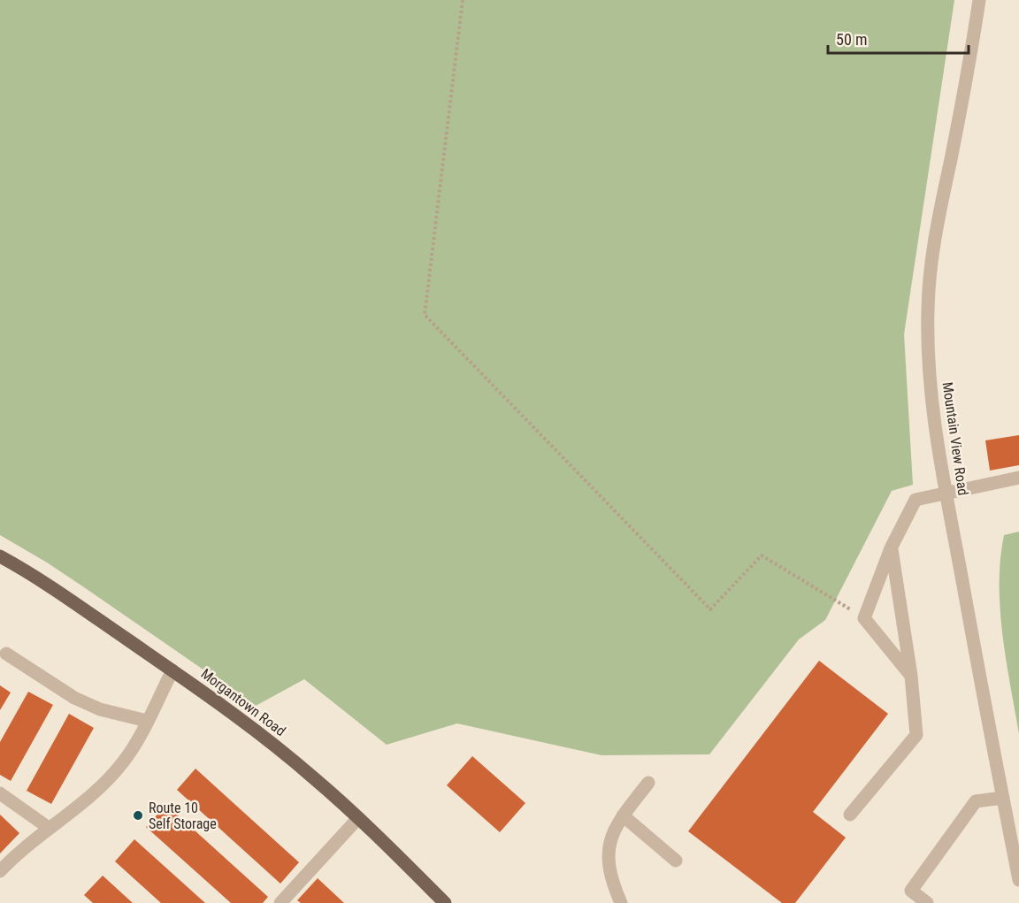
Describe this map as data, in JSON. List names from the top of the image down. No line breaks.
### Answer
{"streets":{"main road":["Morgantown Road"],"street":["Mountain View Road"]},"places":["Route 10 Self Storage"],"scale_bar":"50 m"}
